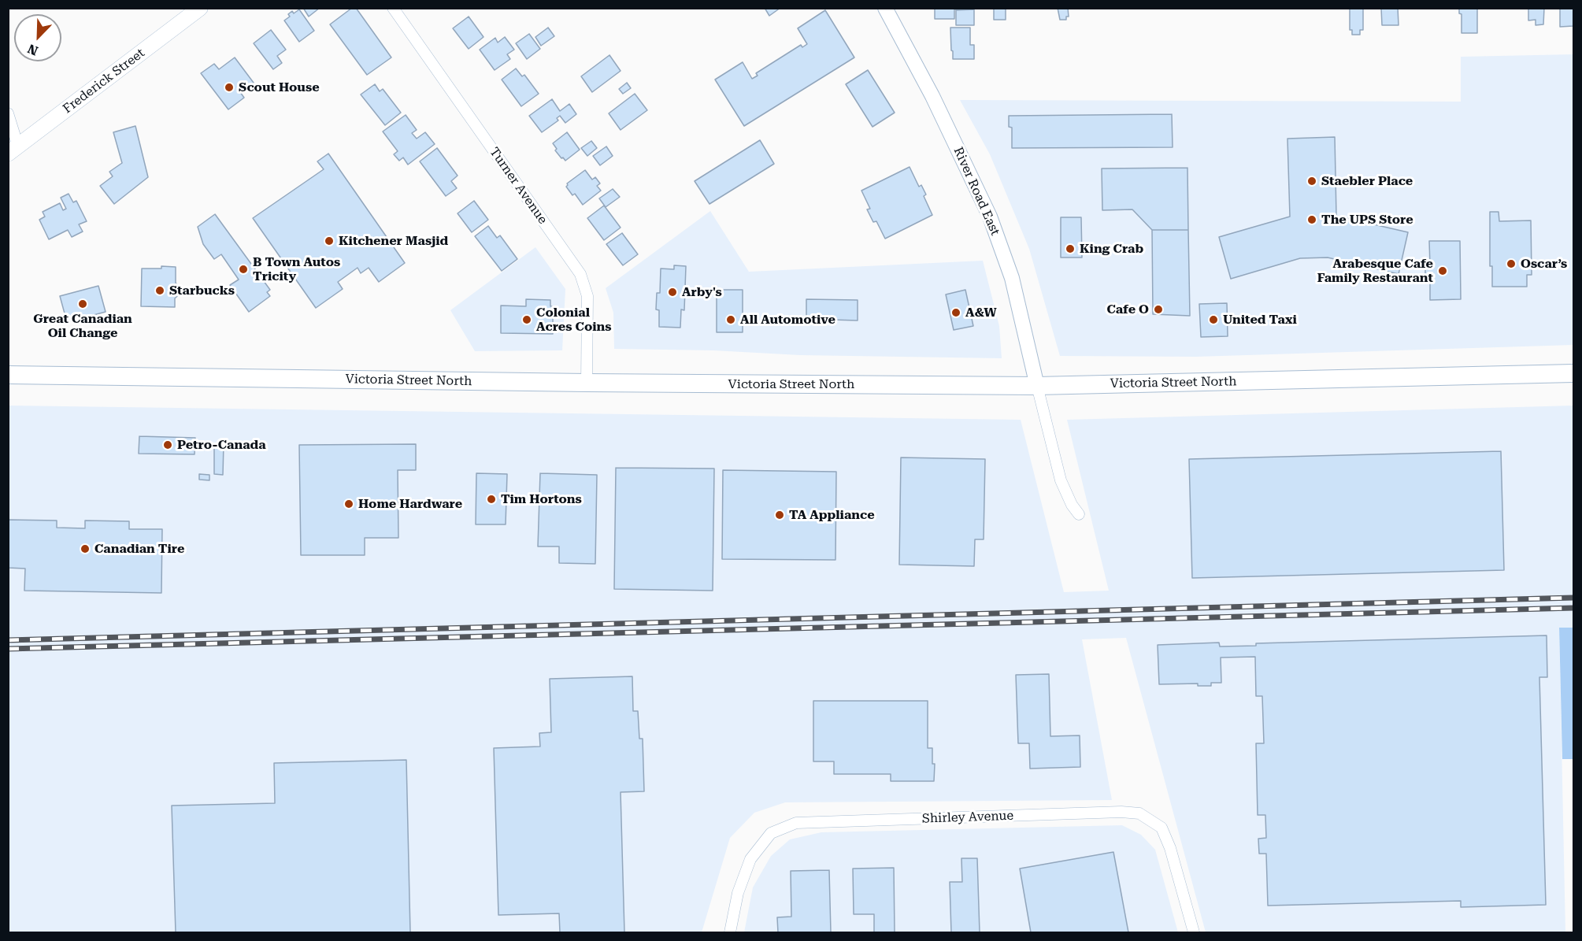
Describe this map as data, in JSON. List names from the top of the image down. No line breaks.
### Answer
{"streets":{"main road":["Frederick Street","Victoria Street North"],"street":["Turner Avenue","River Road East","Shirley Avenue"]},"crossings":[["Turner Avenue","Victoria Street North"],["River Road East","Victoria Street North"]],"places":["Scout House","Staebler Place","The UPS Store","Kitchener Masjid","King Crab","Oscar’s","B Town Autos Tricity","Arabesque Cafe Family Restaurant","Starbucks","Arby's","Great Canadian Oil Change","Cafe O","A&W","Colonial Acres Coins","All Automotive","United Taxi","Petro-Canada","Tim Hortons","Home Hardware","TA Appliance","Canadian Tire"],"north":"bottom left"}
